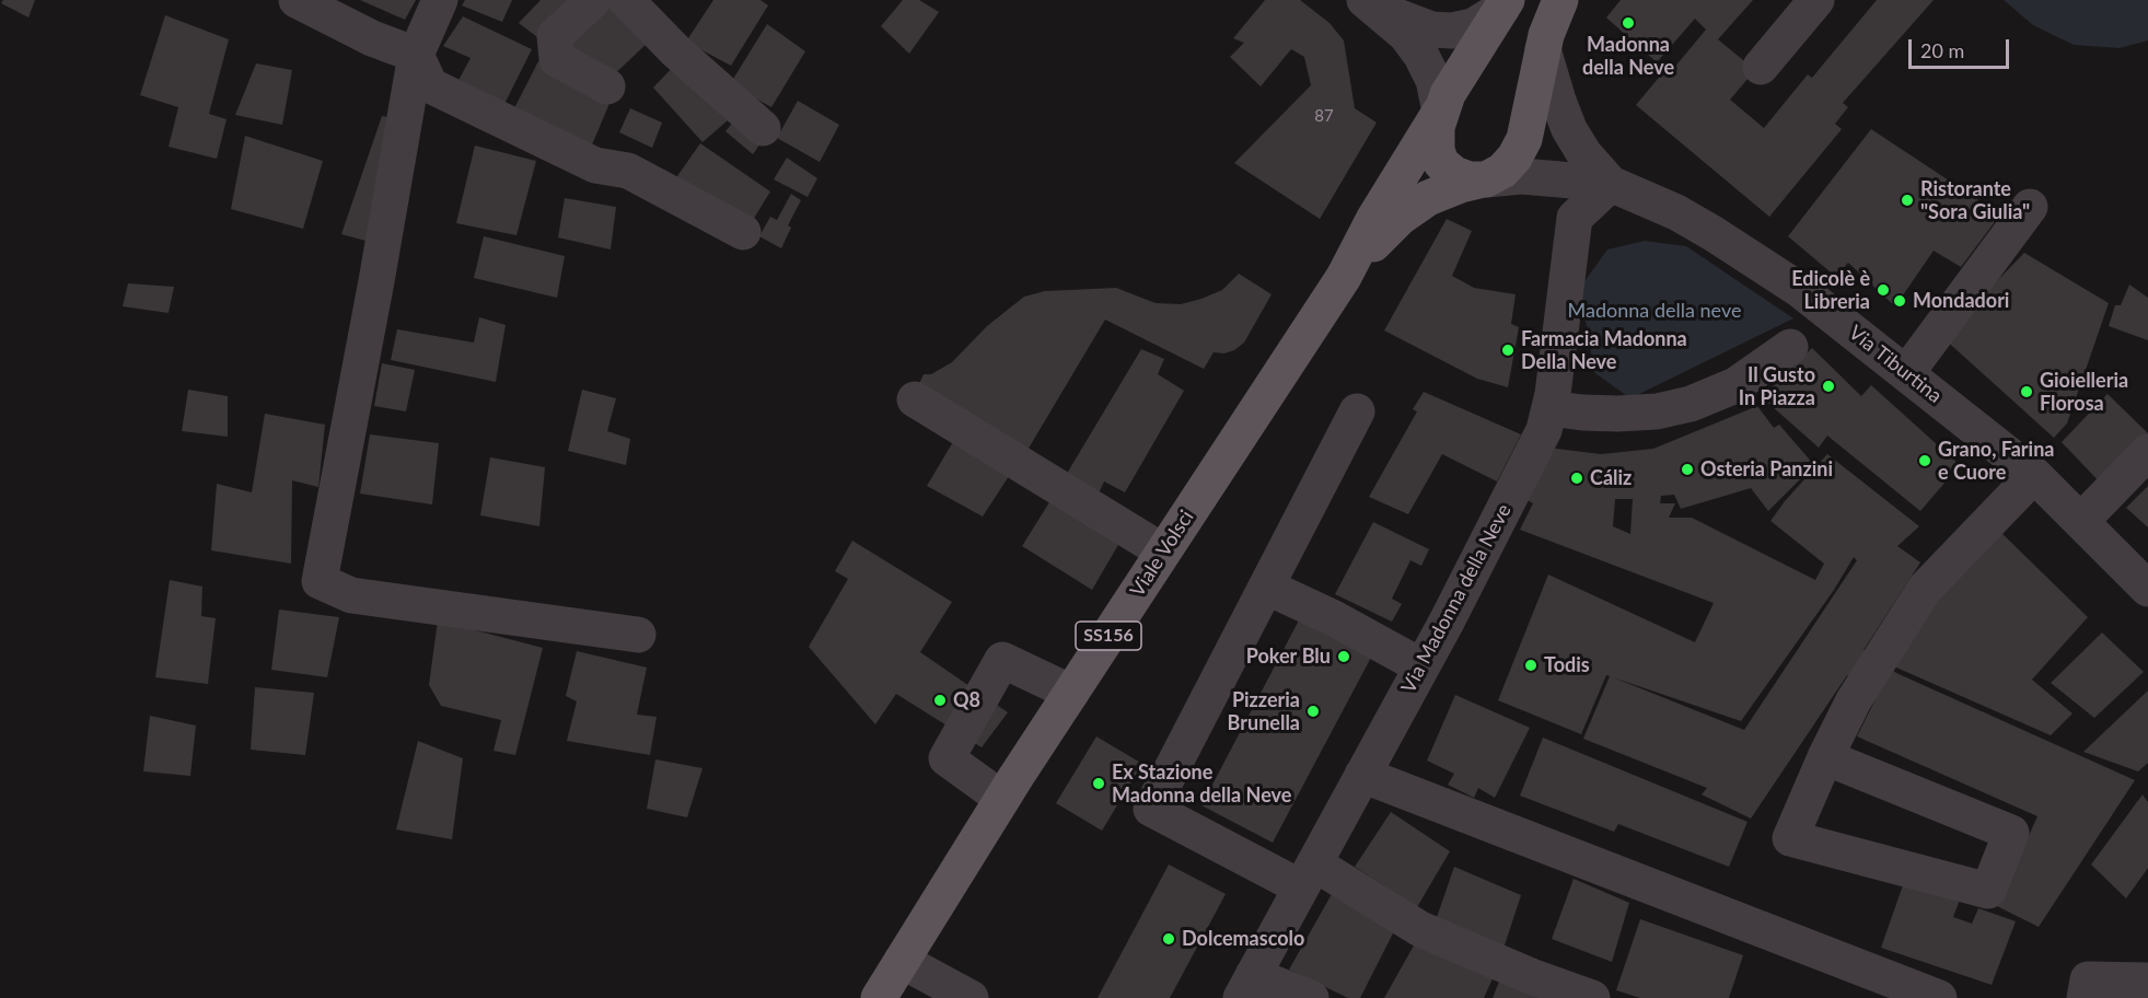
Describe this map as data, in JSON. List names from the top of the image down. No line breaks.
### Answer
{"streets":{"main road":["Viale Volsci","SS156"],"street":["Via Tiburtina","Via Madonna della Neve"]},"crossings":[["Viale Volsci","SS156"]],"parks":["Madonna della neve"],"places":["Madonna della Neve","Ristorante \"Sora Giulia\"","Edicolè è Libreria","Mondadori","Farmacia Madonna Della Neve","Il Gusto In Piazza","Gioielleria Florosa","Grano, Farina e Cuore","Osteria Panzini","Cáliz","Poker Blu","Todis","Q8","Pizzeria Brunella","Ex Stazione Madonna della Neve","Dolcemascolo"],"house_numbers":["87"],"scale_bar":"20 m"}
